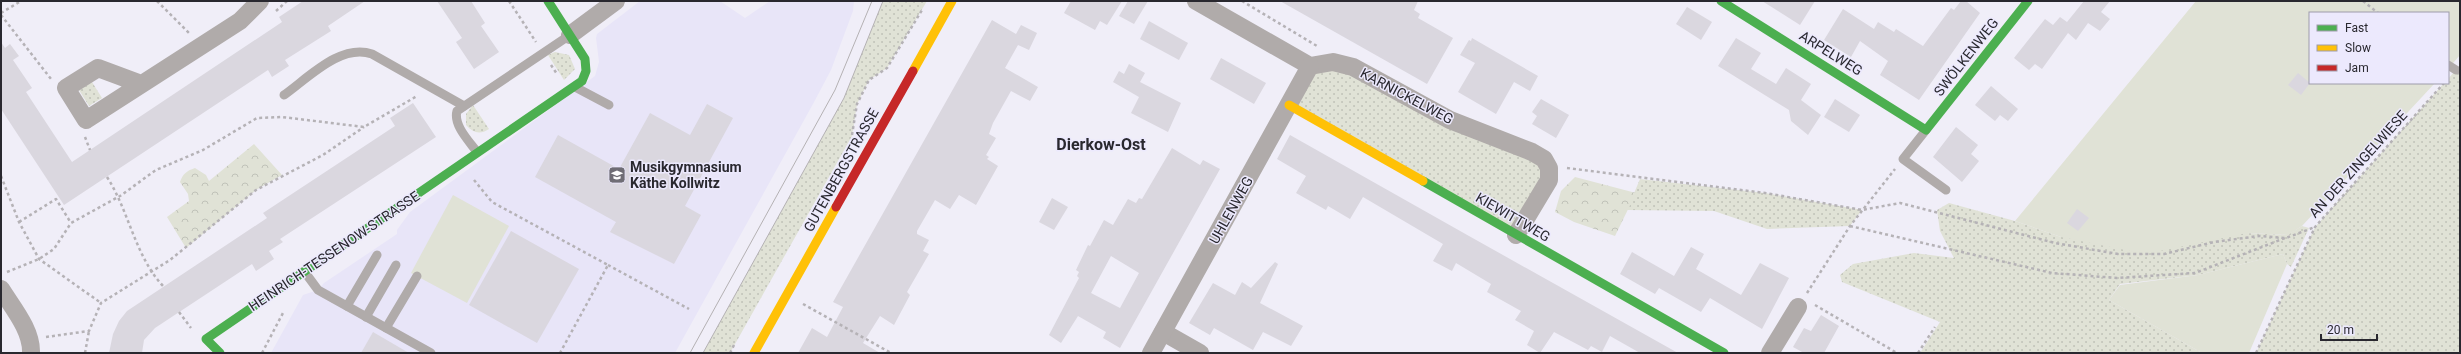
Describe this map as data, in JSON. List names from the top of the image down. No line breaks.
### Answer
{"streets":{"street":["ARPELWEG","SWÖLKENWEG","KARNICKELWEG","GUTENBERGSTRASSE","UHLENWEG","KIEWITTWEG","HEINRICH-TESSENOW-STRASSE"],"path":["AN DER ZINGELWIESE"]},"crossings":[["ARPELWEG","SWÖLKENWEG"],["KARNICKELWEG","UHLENWEG"],["UHLENWEG","KIEWITTWEG"]],"districts":["Dierkow-Ost"],"places":{"school or university":["Musikgymnasium Käthe Kollwitz"]},"legend":["Fast","Slow","Jam"],"scale_bar":"20 m"}
